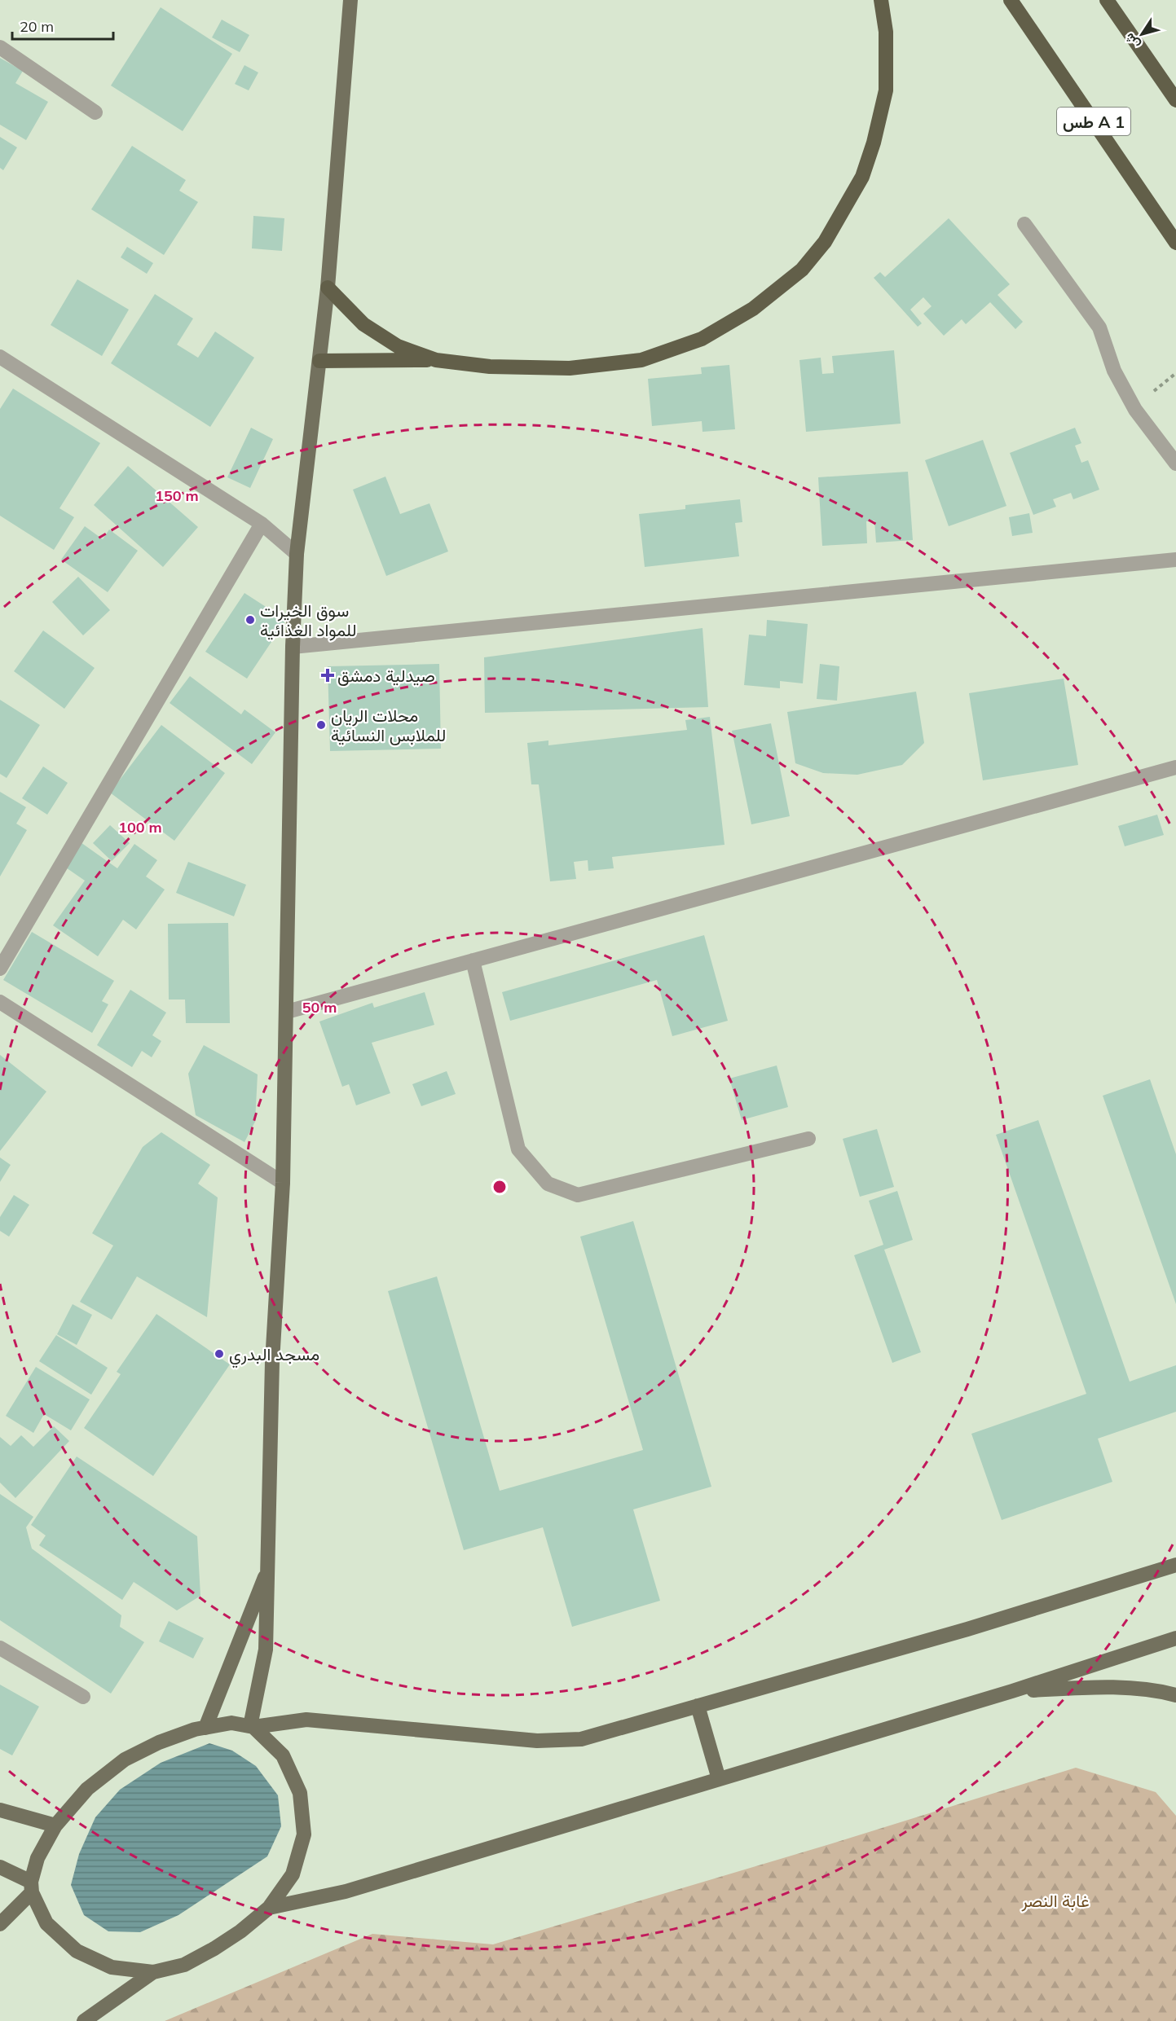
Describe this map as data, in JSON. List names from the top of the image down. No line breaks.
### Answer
{"streets":{"highway":["طس A 1"]},"parks":["غابة النصر"],"places":{"other":["سوق الخيرات للمواد الغذائية","محلات الريان للملابس النسائية","مسجد البدري"],"health":["صيدلية دمشق"]},"scale_bar":"20 m","north":"bottom left","rings":["150 m","100 m","50 m"]}
